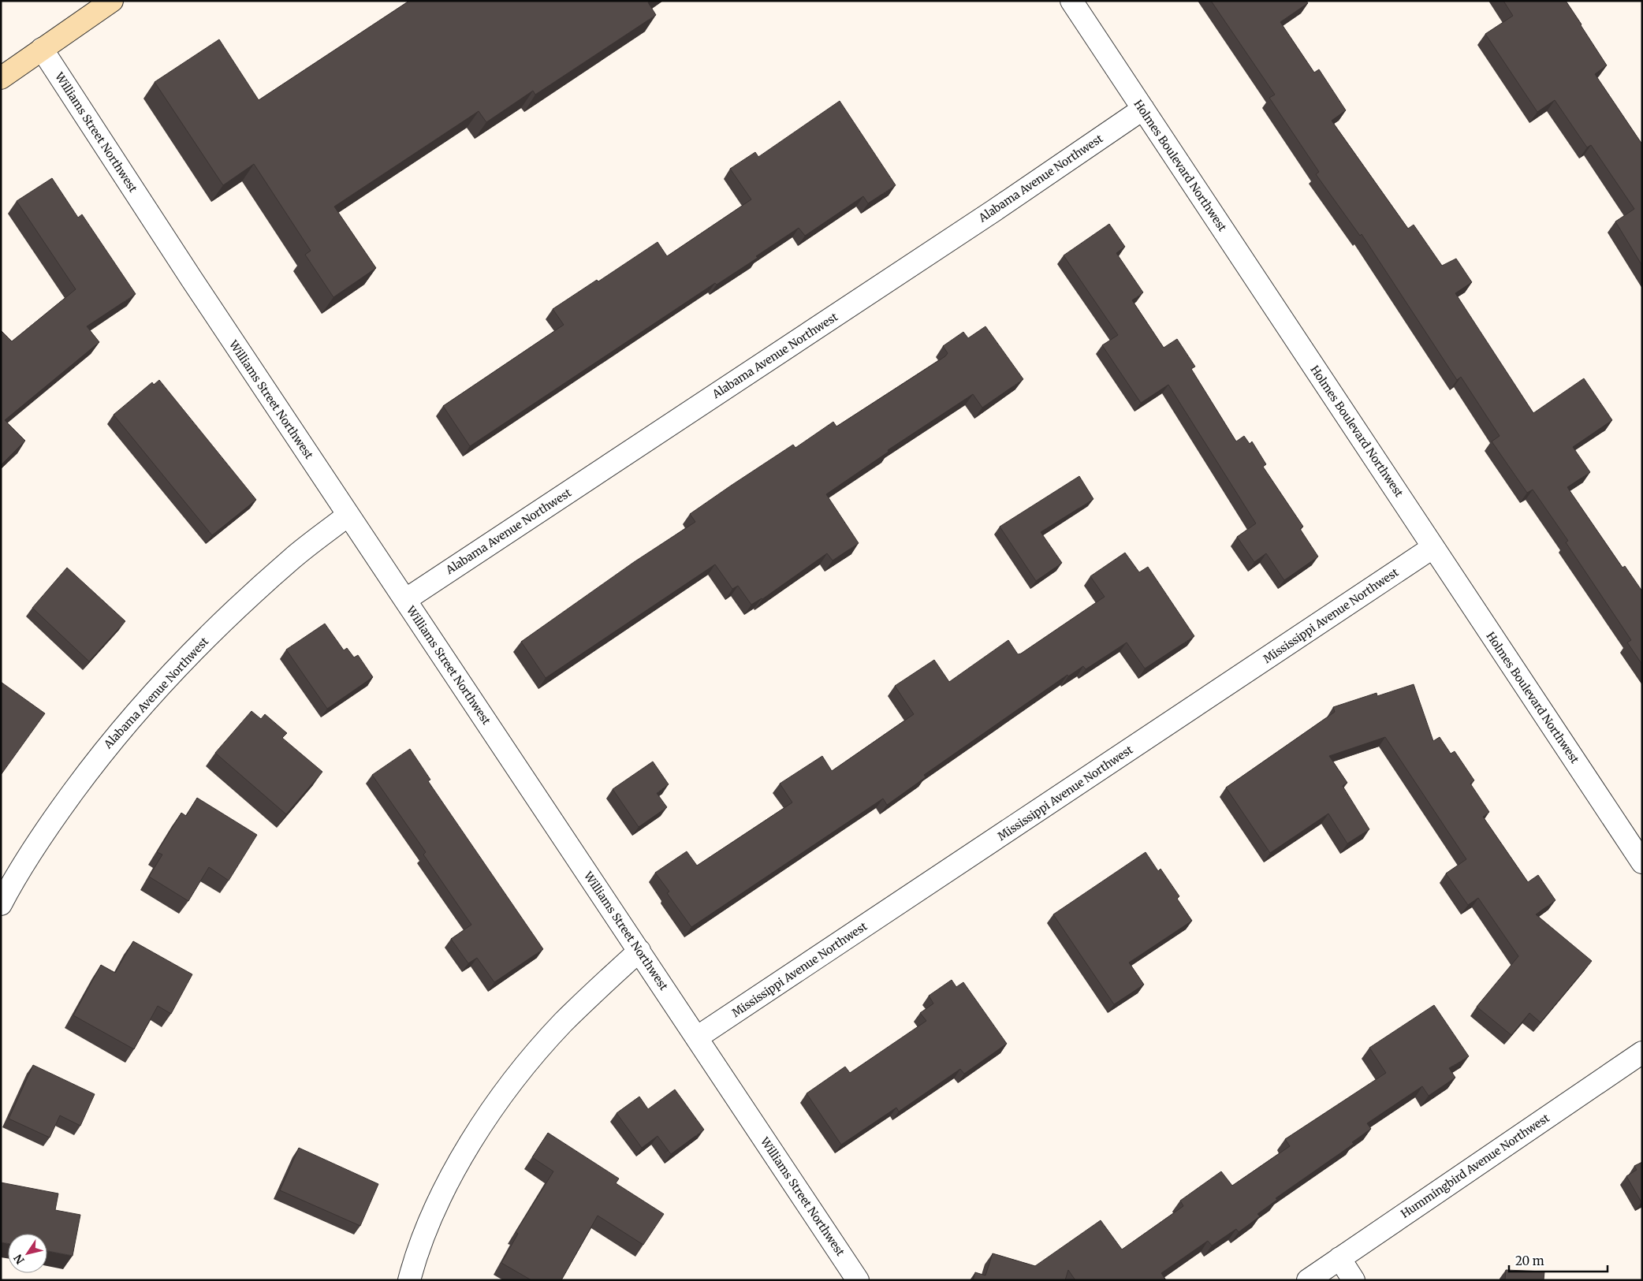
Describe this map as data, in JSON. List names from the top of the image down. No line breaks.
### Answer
{"streets":{"street":["Williams Street Northwest","Holmes Boulevard Northwest","Alabama Avenue Northwest","Mississippi Avenue Northwest","Hummingbird Avenue Northwest"]},"crossings":[["Williams Street Northwest","Alabama Avenue Northwest"],["Williams Street Northwest","Mississippi Avenue Northwest"],["Holmes Boulevard Northwest","Alabama Avenue Northwest"],["Holmes Boulevard Northwest","Mississippi Avenue Northwest"]],"scale_bar":"20 m","north":"bottom left"}
